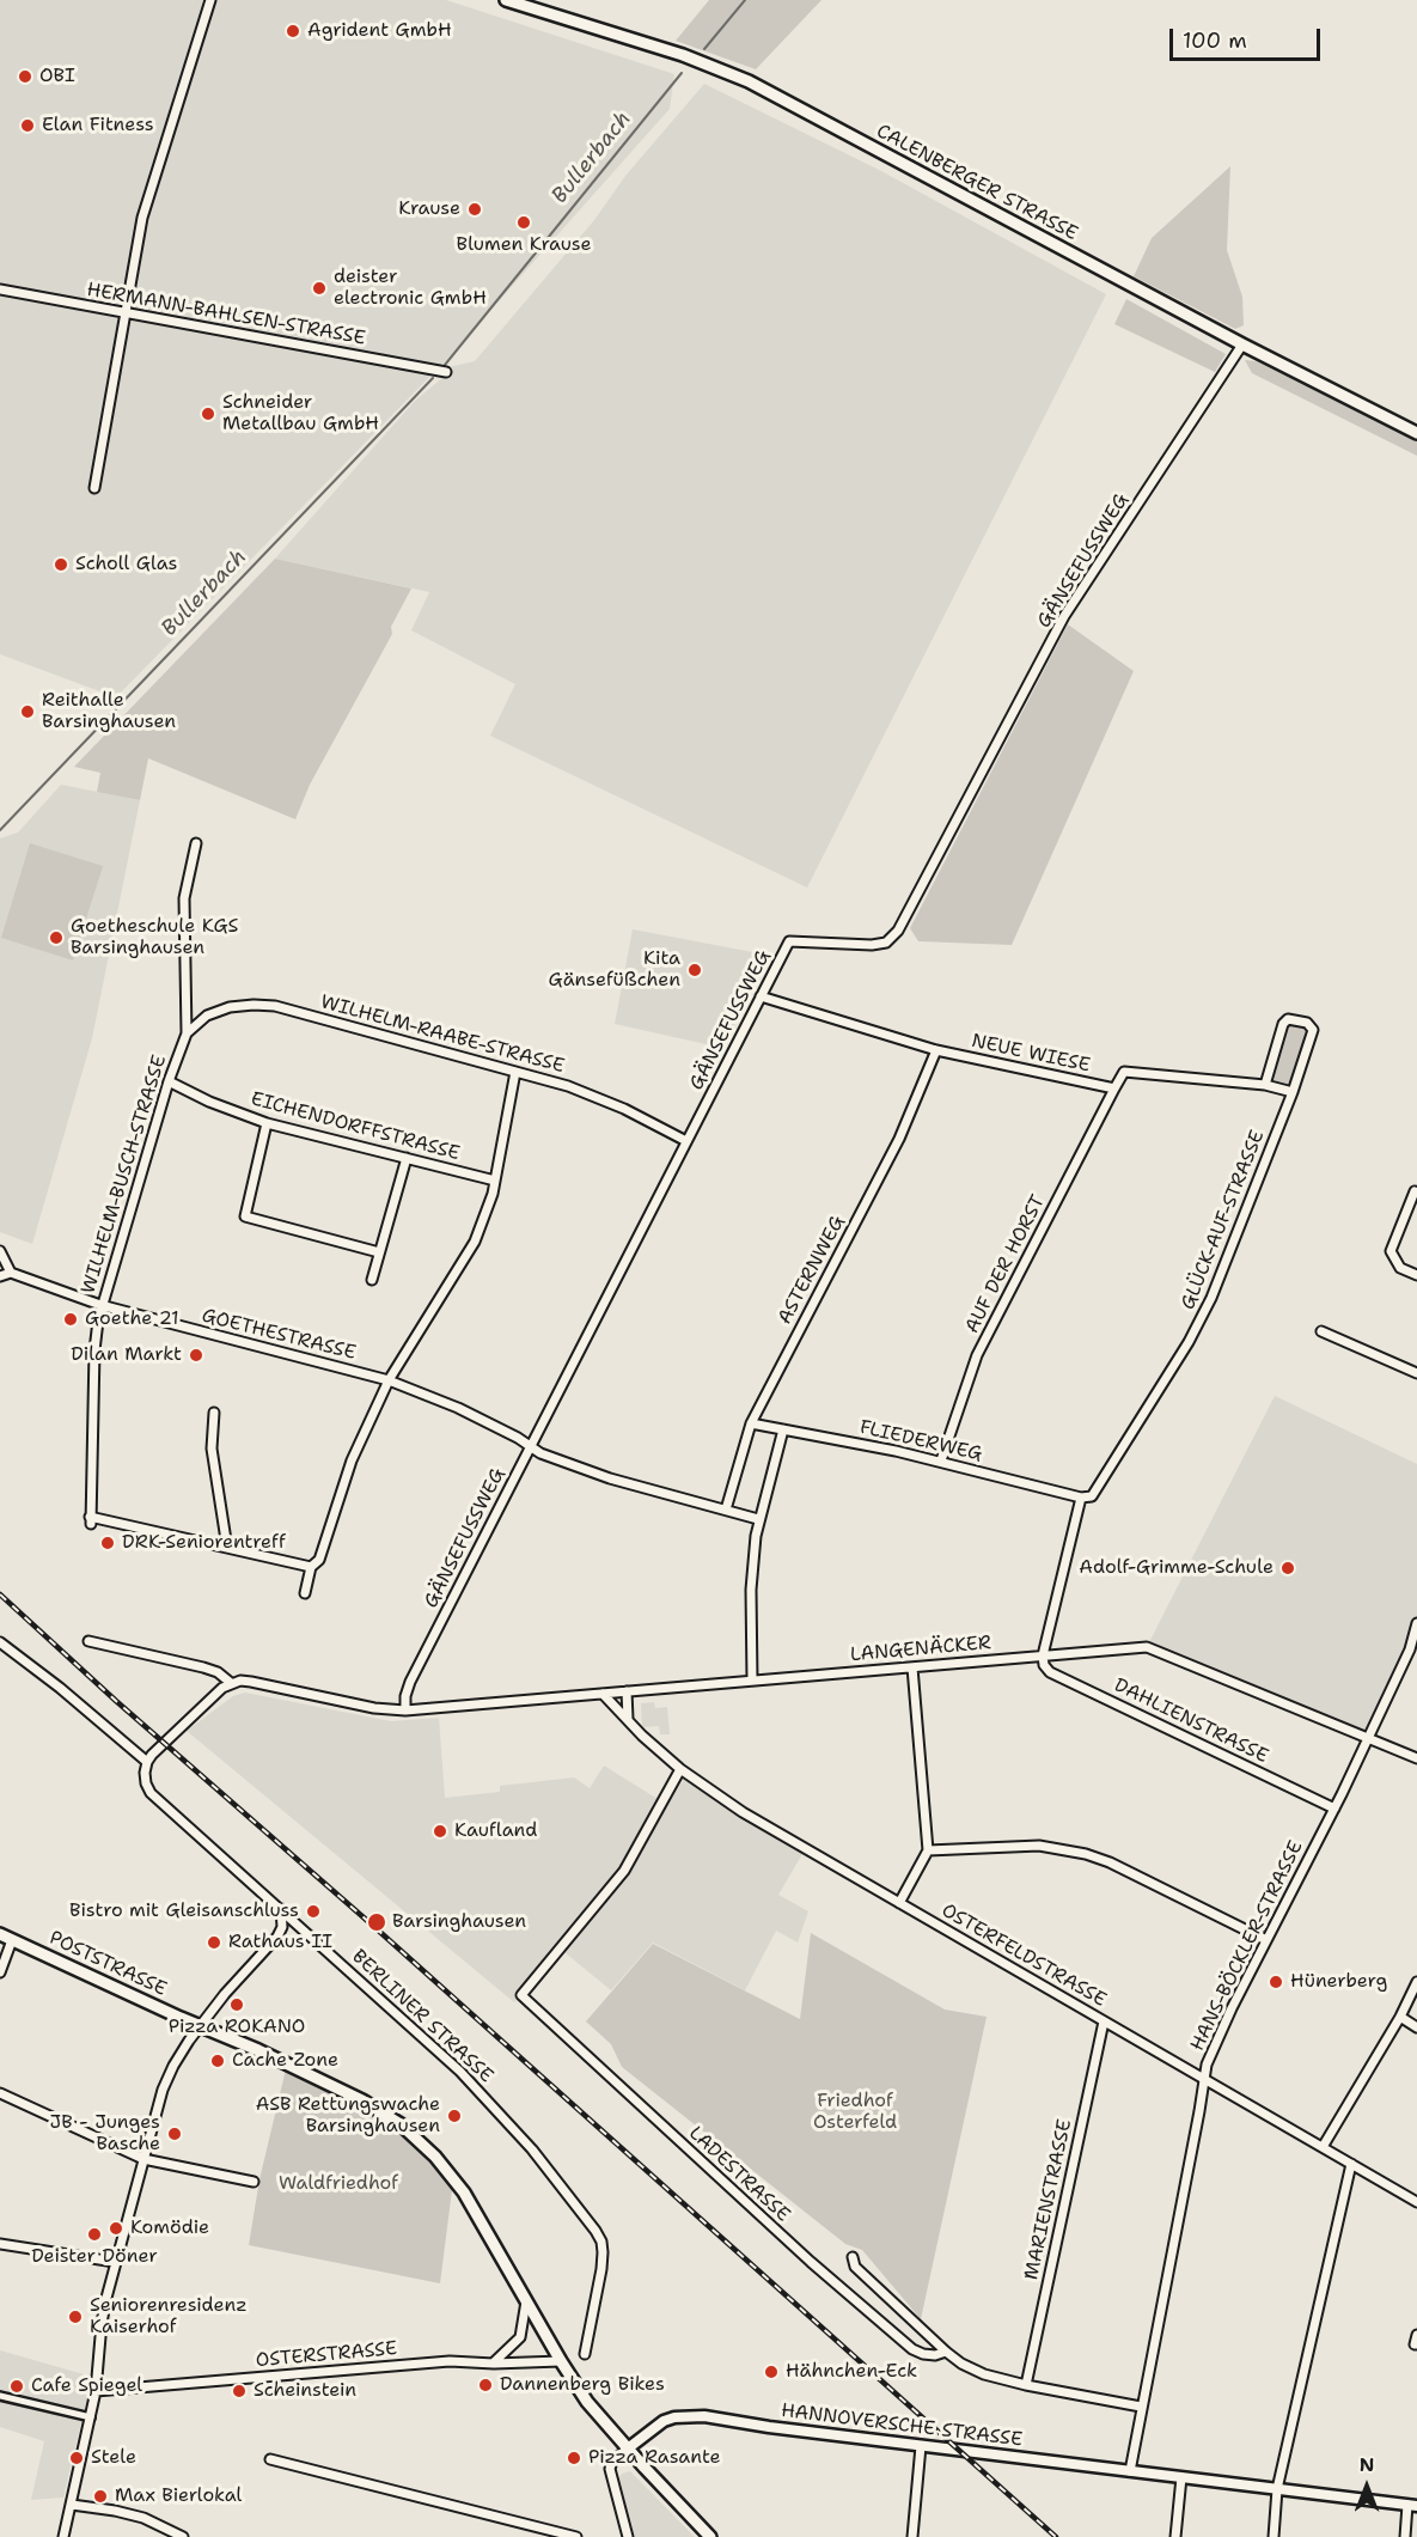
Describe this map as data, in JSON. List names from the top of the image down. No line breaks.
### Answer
{"streets":{"main road":["CALENBERGER STRASSE","POSTSTRASSE"],"street":["HERMANN-BAHLSEN-STRASSE","GÄNSEFUSSWEG","WILHELM-RAABE-STRASSE","NEUE WIESE","EICHENDORFFSTRASSE","WILHELM-BUSCH-STRASSE","GLÜCK-AUF-STRASSE","AUF DER HORST","ASTERNWEG","GOETHESTRASSE","FLIEDERWEG","LANGENÄCKER","DAHLIENSTRASSE","HANS-BÖCKLER-STRASSE","OSTERFELDSTRASSE","BERLINER STRASSE","LADESTRASSE","MARIENSTRASSE","OSTERSTRASSE","HANNOVERSCHE STRASSE"]},"crossings":[["CALENBERGER STRASSE","GÄNSEFUSSWEG"],["GÄNSEFUSSWEG","WILHELM-RAABE-STRASSE"],["GÄNSEFUSSWEG","NEUE WIESE"],["GÄNSEFUSSWEG","GOETHESTRASSE"],["GÄNSEFUSSWEG","LANGENÄCKER"],["WILHELM-RAABE-STRASSE","WILHELM-BUSCH-STRASSE"],["NEUE WIESE","GLÜCK-AUF-STRASSE"],["NEUE WIESE","AUF DER HORST"],["NEUE WIESE","ASTERNWEG"],["EICHENDORFFSTRASSE","WILHELM-BUSCH-STRASSE"],["WILHELM-BUSCH-STRASSE","GOETHESTRASSE"],["GLÜCK-AUF-STRASSE","FLIEDERWEG"],["AUF DER HORST","FLIEDERWEG"],["ASTERNWEG","GOETHESTRASSE"],["ASTERNWEG","FLIEDERWEG"],["LANGENÄCKER","DAHLIENSTRASSE"],["LANGENÄCKER","HANS-BÖCKLER-STRASSE"],["LANGENÄCKER","OSTERFELDSTRASSE"],["DAHLIENSTRASSE","HANS-BÖCKLER-STRASSE"],["HANS-BÖCKLER-STRASSE","OSTERFELDSTRASSE"],["HANS-BÖCKLER-STRASSE","HANNOVERSCHE STRASSE"],["OSTERFELDSTRASSE","LADESTRASSE"],["OSTERFELDSTRASSE","MARIENSTRASSE"],["POSTSTRASSE","OSTERSTRASSE"],["POSTSTRASSE","HANNOVERSCHE STRASSE"]],"water":["Bullerbach"],"parks":["Friedhof Osterfeld","Waldfriedhof"],"places":["Agrident GmbH","OBI","Elan Fitness","Krause","Blumen Krause","deister electronic GmbH","Schneider Metallbau GmbH","Scholl Glas","Reithalle Barsinghausen","Goetheschule KGS Barsinghausen","Kita Gänsefüßchen","Goethe 21","Dilan Markt","DRK-Seniorentreff","Adolf-Grimme-Schule","Kaufland","Bistro mit Gleisanschluss","Barsinghausen","Rathaus II","Hünerberg","Pizza ROKANO","Cache Zone","ASB Rettungswache Barsinghausen","JB - Junges Basche","Komödie","Deister Döner","Seniorenresidenz Kaiserhof","Hähnchen-Eck","Dannenberg Bikes","Cafe Spiegel","Scheinstein","Stele","Pizza Rasante","Max Bierlokal"],"scale_bar":"100 m","north":"top"}
